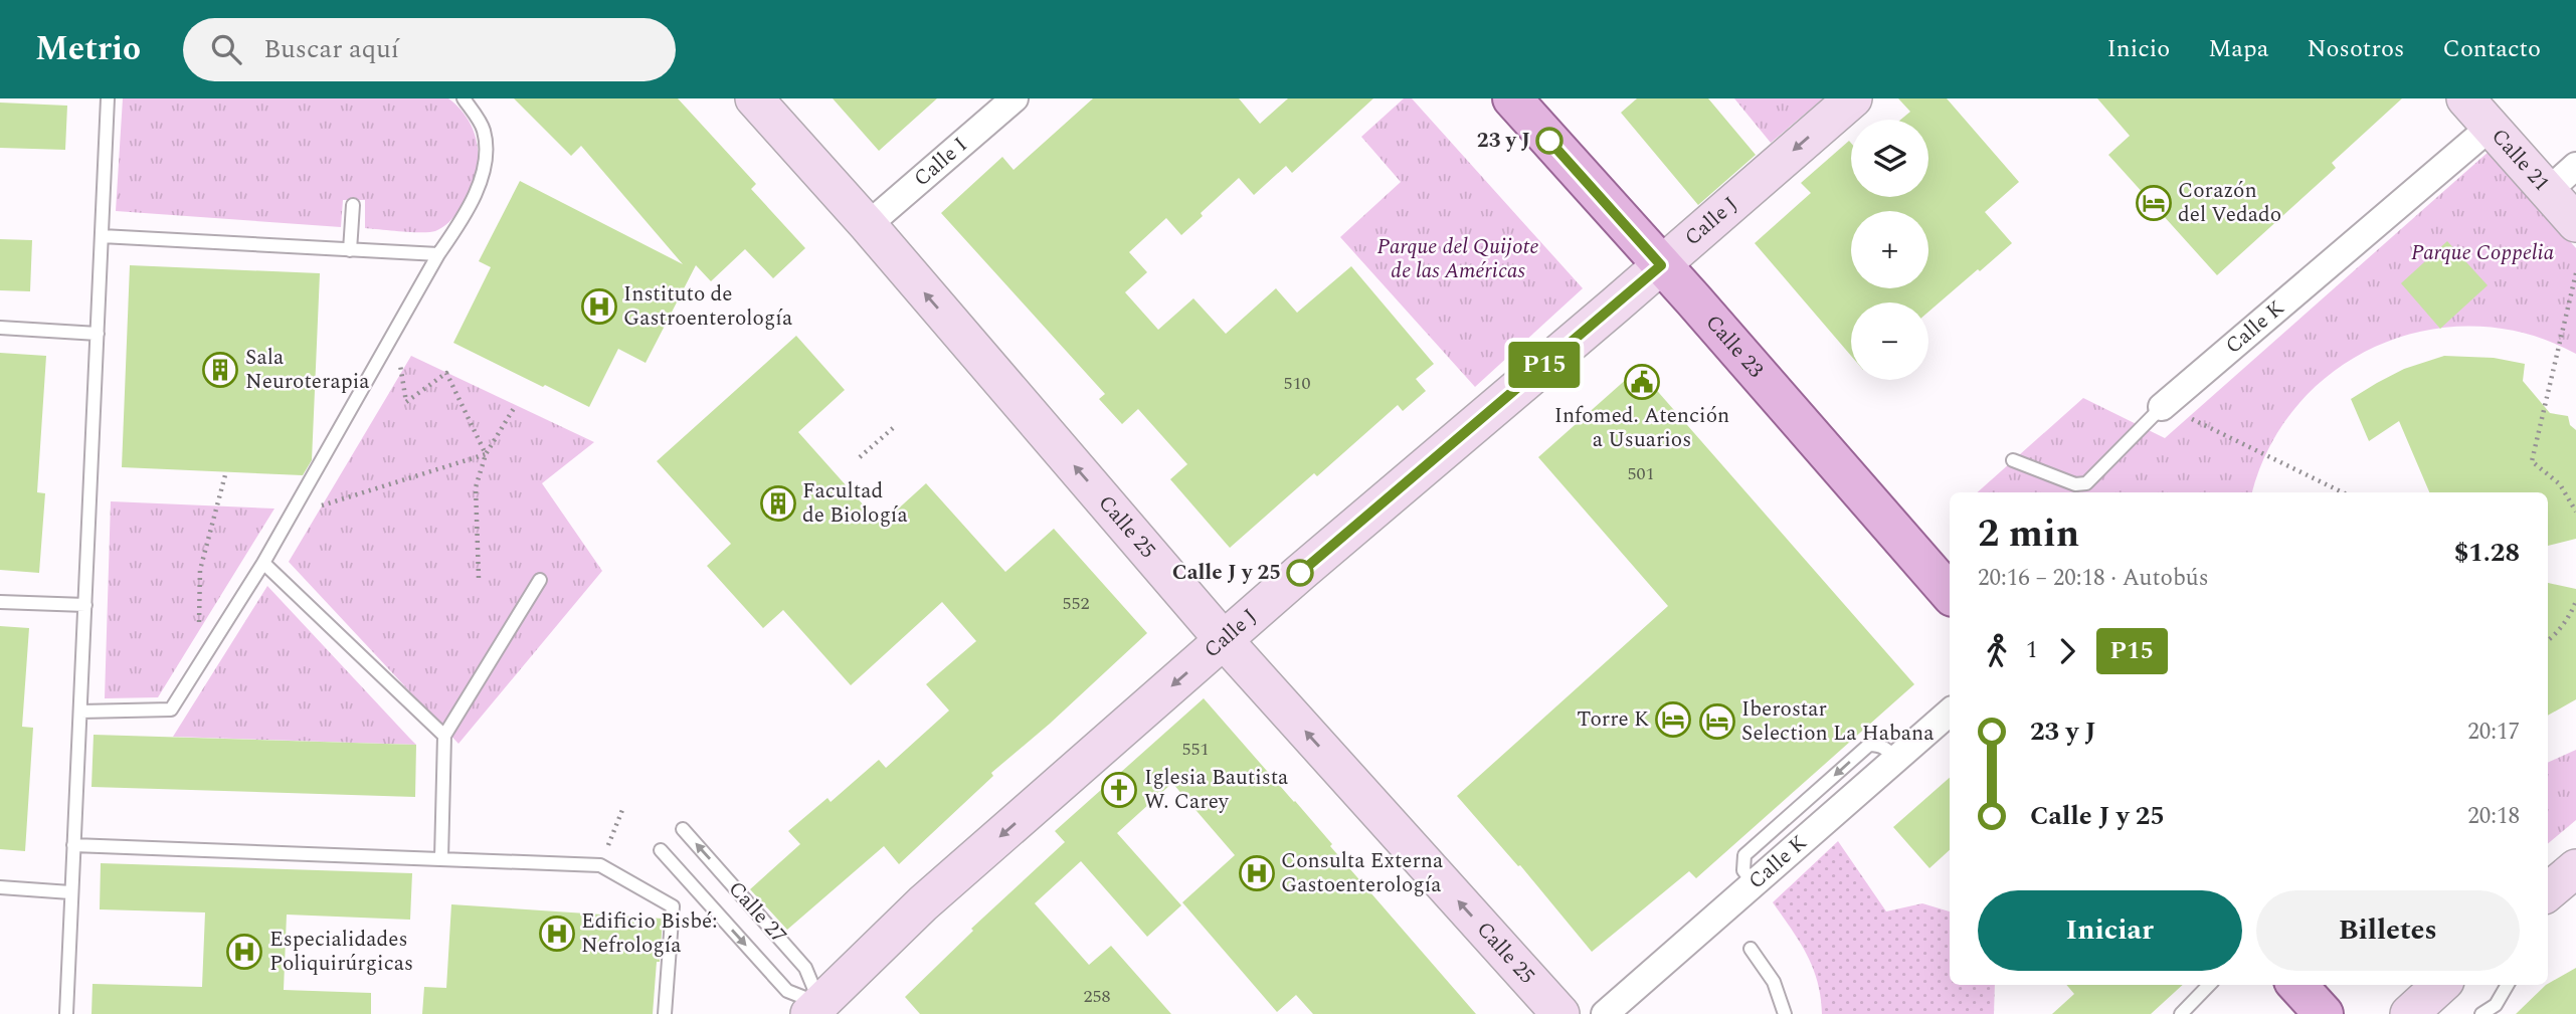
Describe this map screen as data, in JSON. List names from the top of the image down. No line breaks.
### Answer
{"streets":{"main road":["Calle 23"],"street":["Calle 21","Calle I","Calle J","Calle K","Calle 25"],"lane":["Calle 27"]},"crossings":[["Calle 21","Calle K"],["Calle I","Calle 25"],["Calle J","Calle 23"],["Calle J","Calle 25"],["Calle J","Calle 27"]],"one_way":["Calle J","Calle 25"],"parks":["Parque del Quijote de las Américas","Parque Coppelia"],"places":{"other":["23 y J","Calle J y 25"],"hotel":["Corazón del Vedado","Torre K","Iberostar Selection La Habana"],"hospital":["Instituto de Gastroenterología","Consulta Externa Gastoenterología","Edificio Bisbé: Nefrología","Especialidades Poliquirúrgicas"],"building":["Sala Neuroterapia","Facultad de Biología"],"public building":["Infomed. Atención a Usuarios"],"church":["Iglesia Bautista W. Carey"]},"lines":["bus line P15"],"house_numbers":["510","501","552","551","258"],"page":{"header":"Metrio","search":"Buscar aquí","nav":["Inicio","Mapa","Nosotros","Contacto"],"on_map":"P15","map_buttons":["+","−"],"heading":["2 min","20:16 – 20:18 · Autobús","$1.28"],"legs":["1","P15"],"list":[{"name":"23 y J","value":"20:17"},{"name":"Calle J y 25","value":"20:18"}],"buttons":["Iniciar","Billetes"]}}
